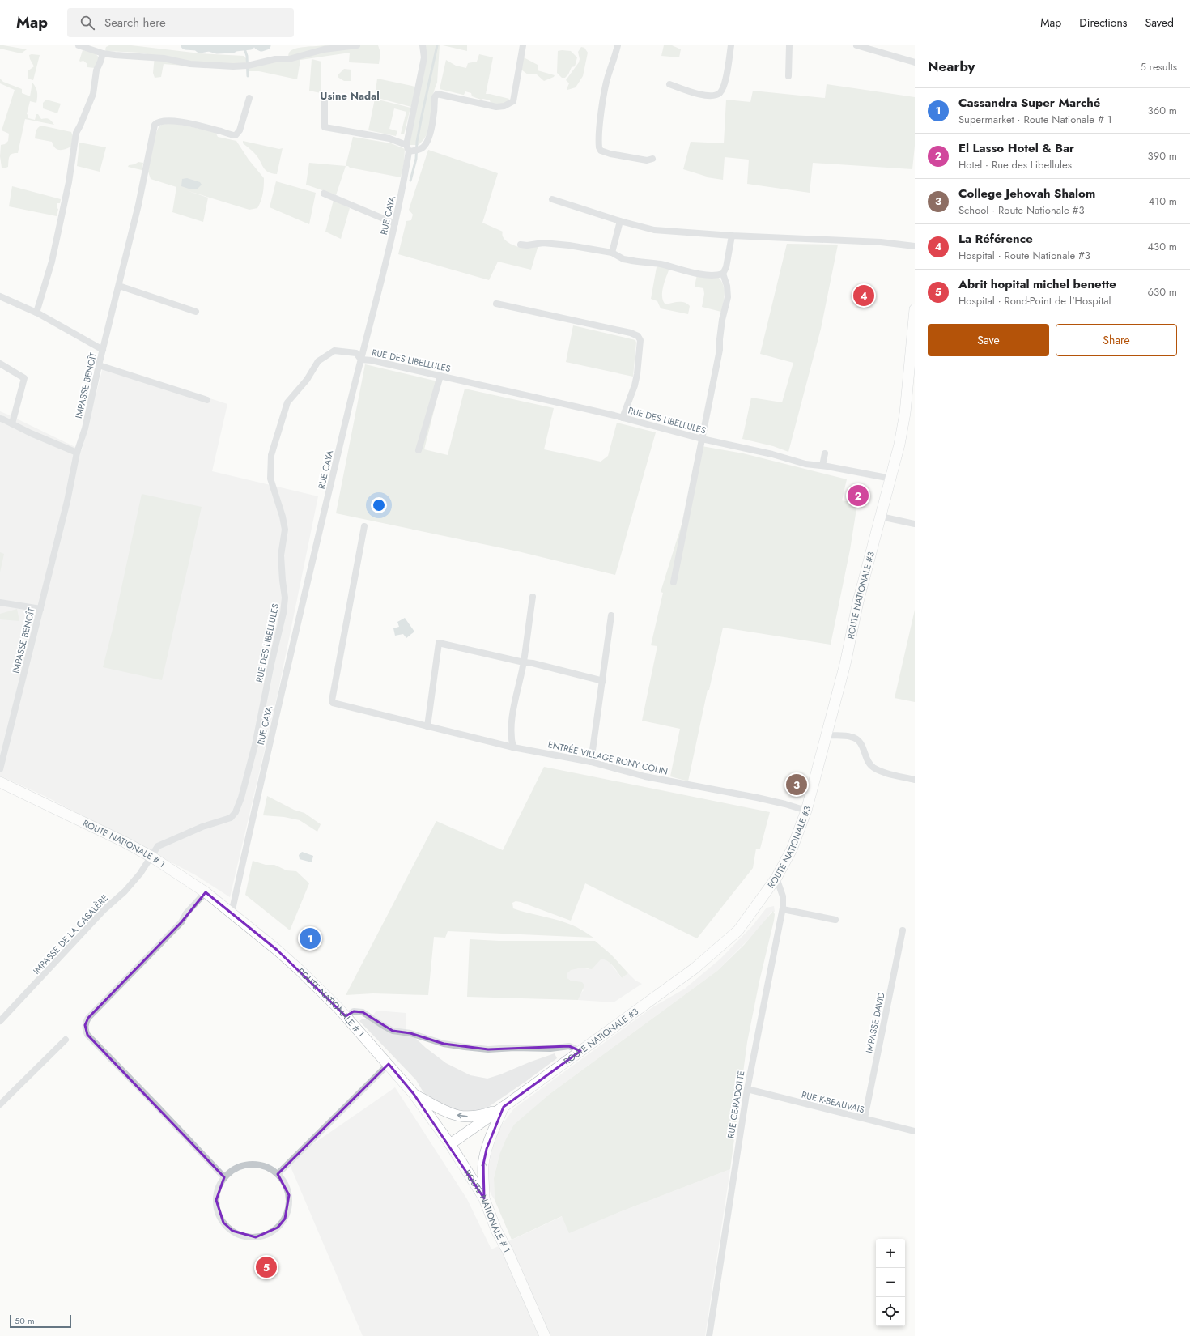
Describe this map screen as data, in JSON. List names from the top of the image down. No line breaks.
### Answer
{"streets":{"main road":["ROUTE NATIONALE #3","ROUTE NATIONALE # 1"],"street":["RUE CAYA","RUE DES LIBELLULES","IMPASSE BENOÎT","ENTRÉE VILLAGE RONY COLIN","IMPASSE DE LA CASALÈRE","IMPASSE DAVID","RUE K-BEAUVAIS","RUE CE-RADOTTE"]},"crossings":[["RUE CAYA","RUE DES LIBELLULES"],["RUE CAYA","ROUTE NATIONALE # 1"],["RUE DES LIBELLULES","ROUTE NATIONALE #3"],["RUE DES LIBELLULES","ROUTE NATIONALE # 1"],["RUE DES LIBELLULES","IMPASSE DE LA CASALÈRE"],["ROUTE NATIONALE #3","ENTRÉE VILLAGE RONY COLIN"],["ROUTE NATIONALE #3","ROUTE NATIONALE # 1"],["ROUTE NATIONALE #3","RUE CE-RADOTTE"],["ROUTE NATIONALE # 1","IMPASSE DE LA CASALÈRE"],["IMPASSE DAVID","RUE K-BEAUVAIS"],["RUE K-BEAUVAIS","RUE CE-RADOTTE"]],"districts":["Usine Nadal"],"scale_bar":"50 m","page":{"header":"Map","search":"Search here","nav":["Map","Directions","Saved"],"heading":["Nearby","5 results"],"list":[{"mark":"1","name":"Cassandra Super Marché","note":"Supermarket · Route Nationale # 1","value":"360 m"},{"mark":"2","name":"El Lasso Hotel & Bar","note":"Hotel · Rue des Libellules","value":"390 m"},{"mark":"3","name":"College Jehovah Shalom","note":"School · Route Nationale #3","value":"410 m"},{"mark":"4","name":"La Référence","note":"Hospital · Route Nationale #3","value":"430 m"},{"mark":"5","name":"Abrit hopital michel benette","note":"Hospital · Rond-Point de l'Hospital","value":"630 m"}],"pins":["4","2","3","1","5"],"buttons":["Save","Share"],"map_buttons":["+","−"],"scale":"50 m"}}
